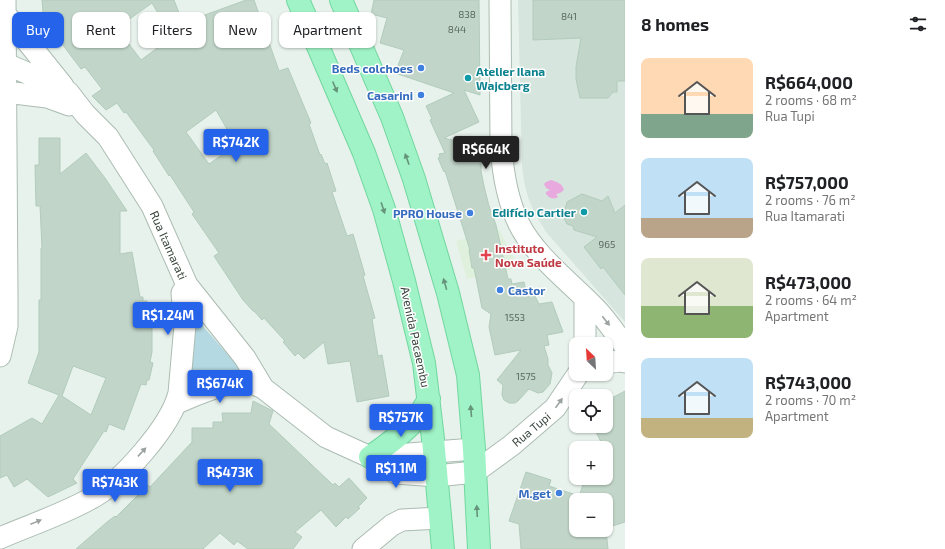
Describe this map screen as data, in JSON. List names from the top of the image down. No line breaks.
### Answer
{"streets":{"main road":["Avenida Pacaembu"],"street":["Rua Itamarati","Rua Tupi"]},"crossings":[["Rua Itamarati","Avenida Pacaembu"],["Rua Itamarati","Rua Tupi"]],"one_way":["Rua Tupi"],"places":{"other":["Beds colchoes","Atelier Ilana Wajcberg","Casarini","Edifício Cartier","PPRO House","Castor","M.get"],"health":["Instituto Nova Saúde"]},"house_numbers":["838","841","844","965","1553","1575"],"north":"top left","page":{"heading":"8 homes","chip":["Buy","Rent","Filters","New","Apartment"],"list":[{"name":"R$664,000","note":"2 rooms · 68 m² · Rua Tupi"},{"name":"R$757,000","note":"2 rooms · 76 m² · Rua Itamarati"},{"name":"R$473,000","note":"2 rooms · 64 m² · Apartment"},{"name":"R$743,000","note":"2 rooms · 70 m² · Apartment"}],"price":["R$742K","R$664K","R$1.24M","R$674K","R$757K","R$1.1M","R$473K","R$743K"],"map_buttons":["+","−"]}}
